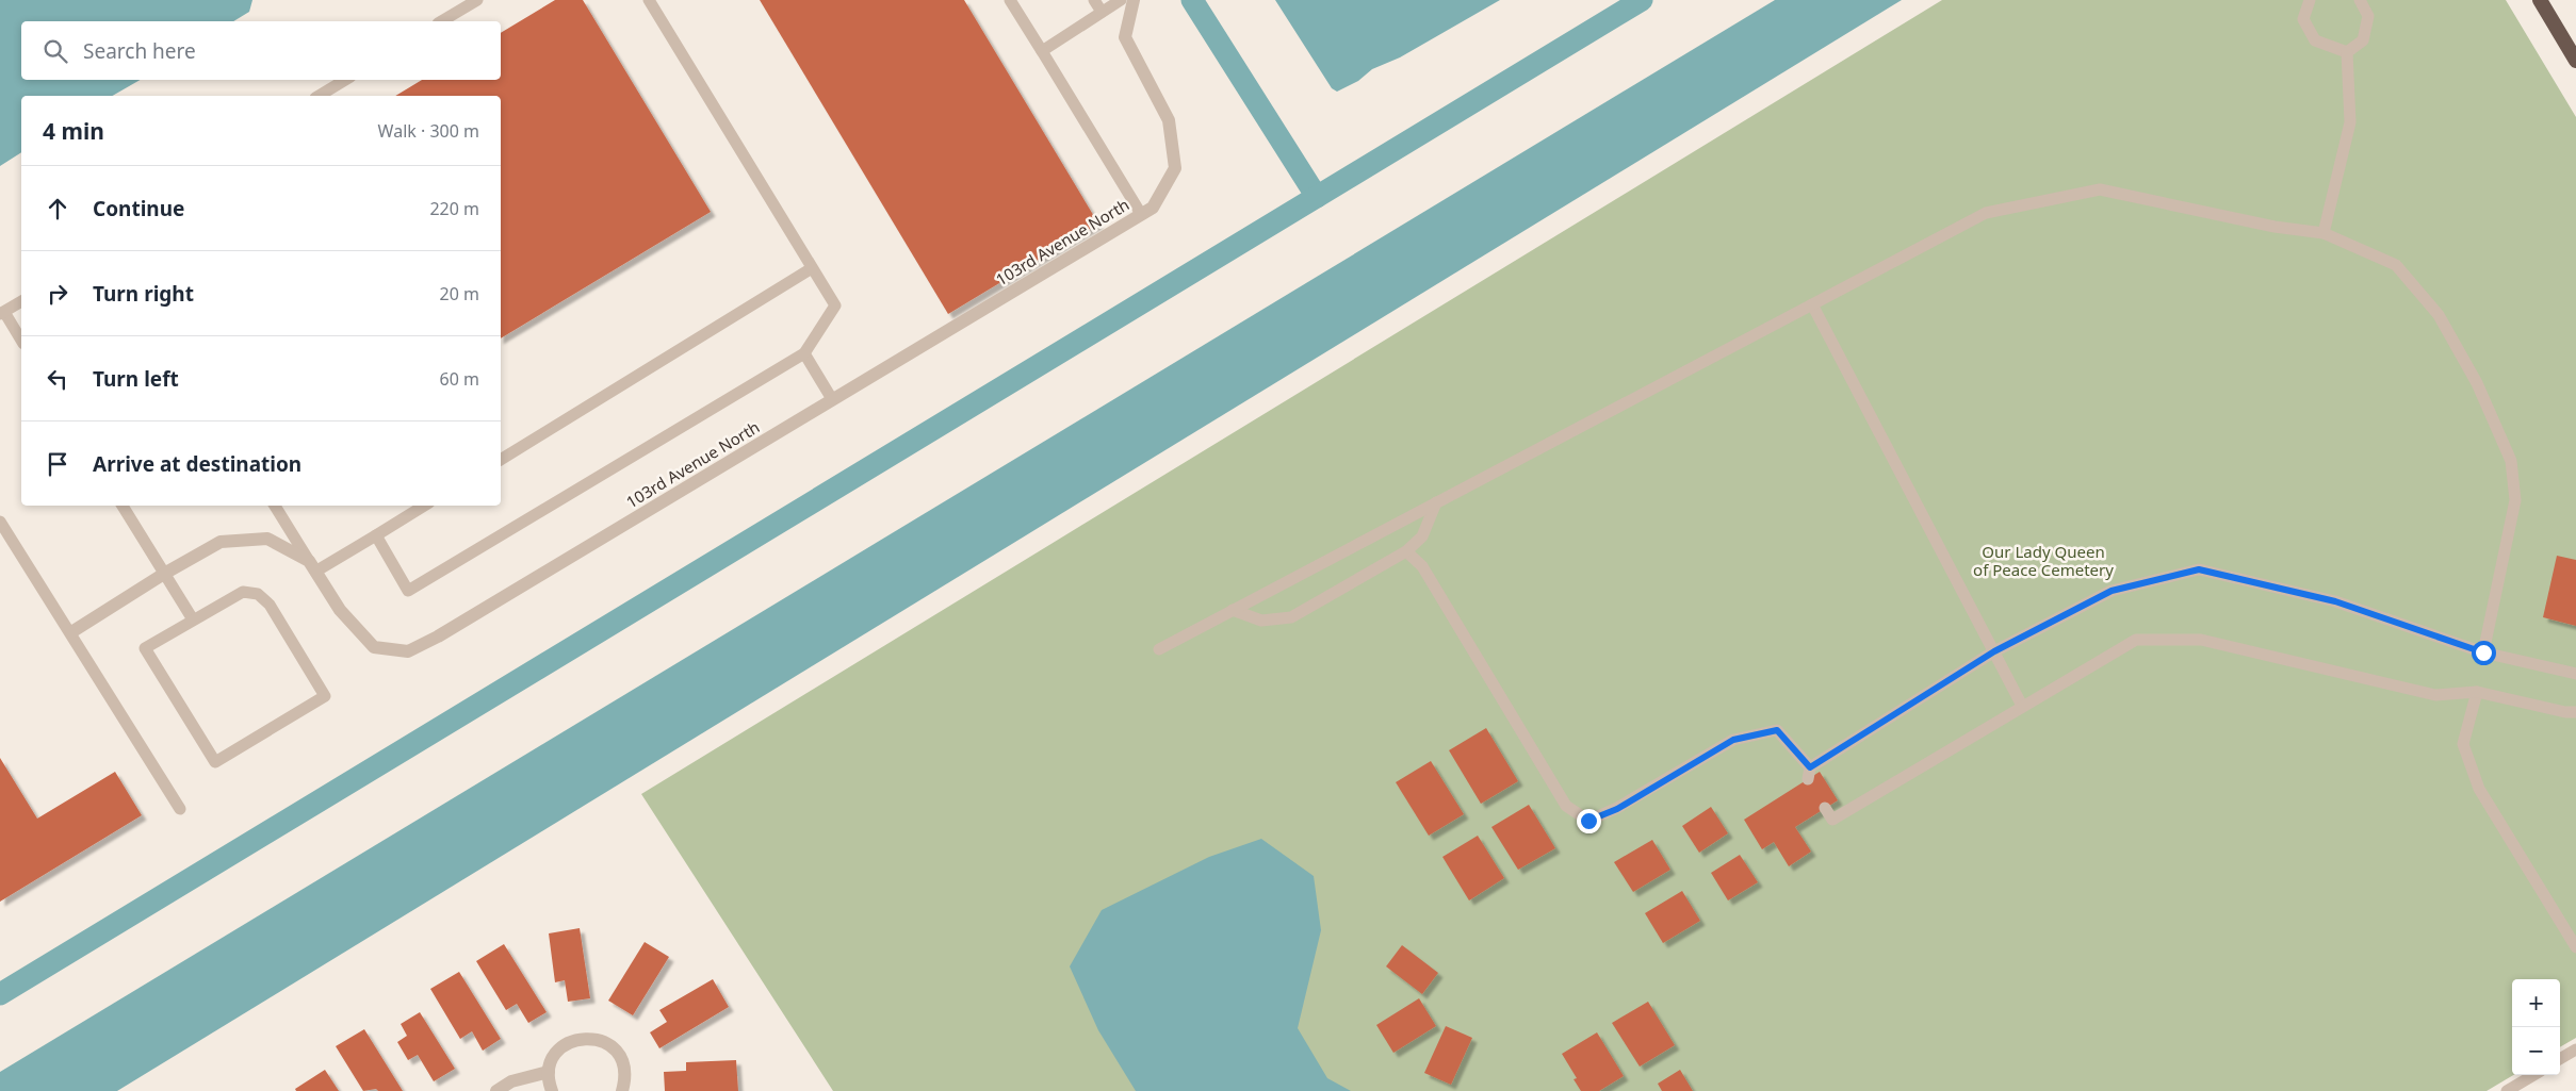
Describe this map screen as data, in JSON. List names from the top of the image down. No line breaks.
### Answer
{"streets":{"street":["103rd Avenue North"]},"parks":["Our Lady Queen of Peace Cemetery"],"page":{"search":"Search here","heading":["4 min","Walk · 300 m"],"list":[["Continue","220 m"],["Turn right","20 m"],["Turn left","60 m"],"Arrive at destination"],"map_buttons":["+","−"]}}
